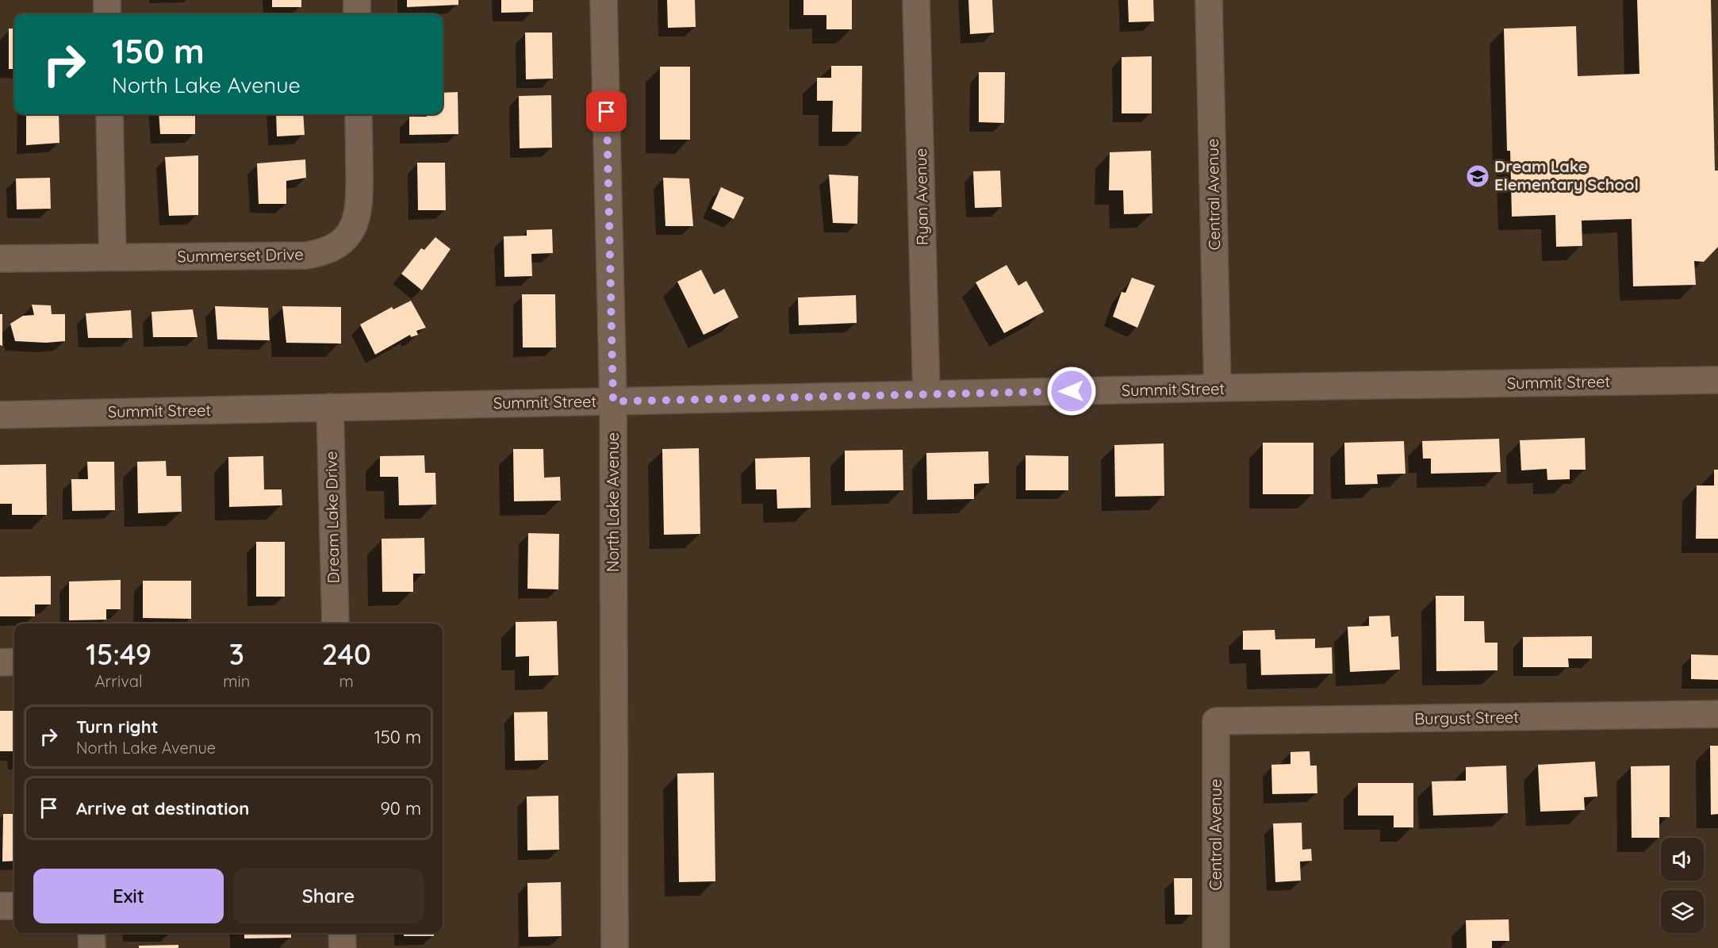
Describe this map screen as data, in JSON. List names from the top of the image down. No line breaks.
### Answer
{"streets":{"street":["Central Avenue","Ryan Avenue","Summerset Drive","Summit Street","North Lake Avenue","Dream Lake Drive","Burgust Street"]},"crossings":[["Central Avenue","Summit Street"],["Central Avenue","Burgust Street"],["Ryan Avenue","Summit Street"],["Summit Street","North Lake Avenue"],["Summit Street","Dream Lake Drive"]],"places":{"school or university":["Dream Lake Elementary School"]},"page":{"turn":["150 m","North Lake Avenue"],"eta":["15:49","Arrival","3","min","240","m"],"list":[{"name":"Turn right","note":"North Lake Avenue","value":"150 m"},{"name":"Arrive at destination","value":"90 m"}],"buttons":["Exit","Share"]}}
